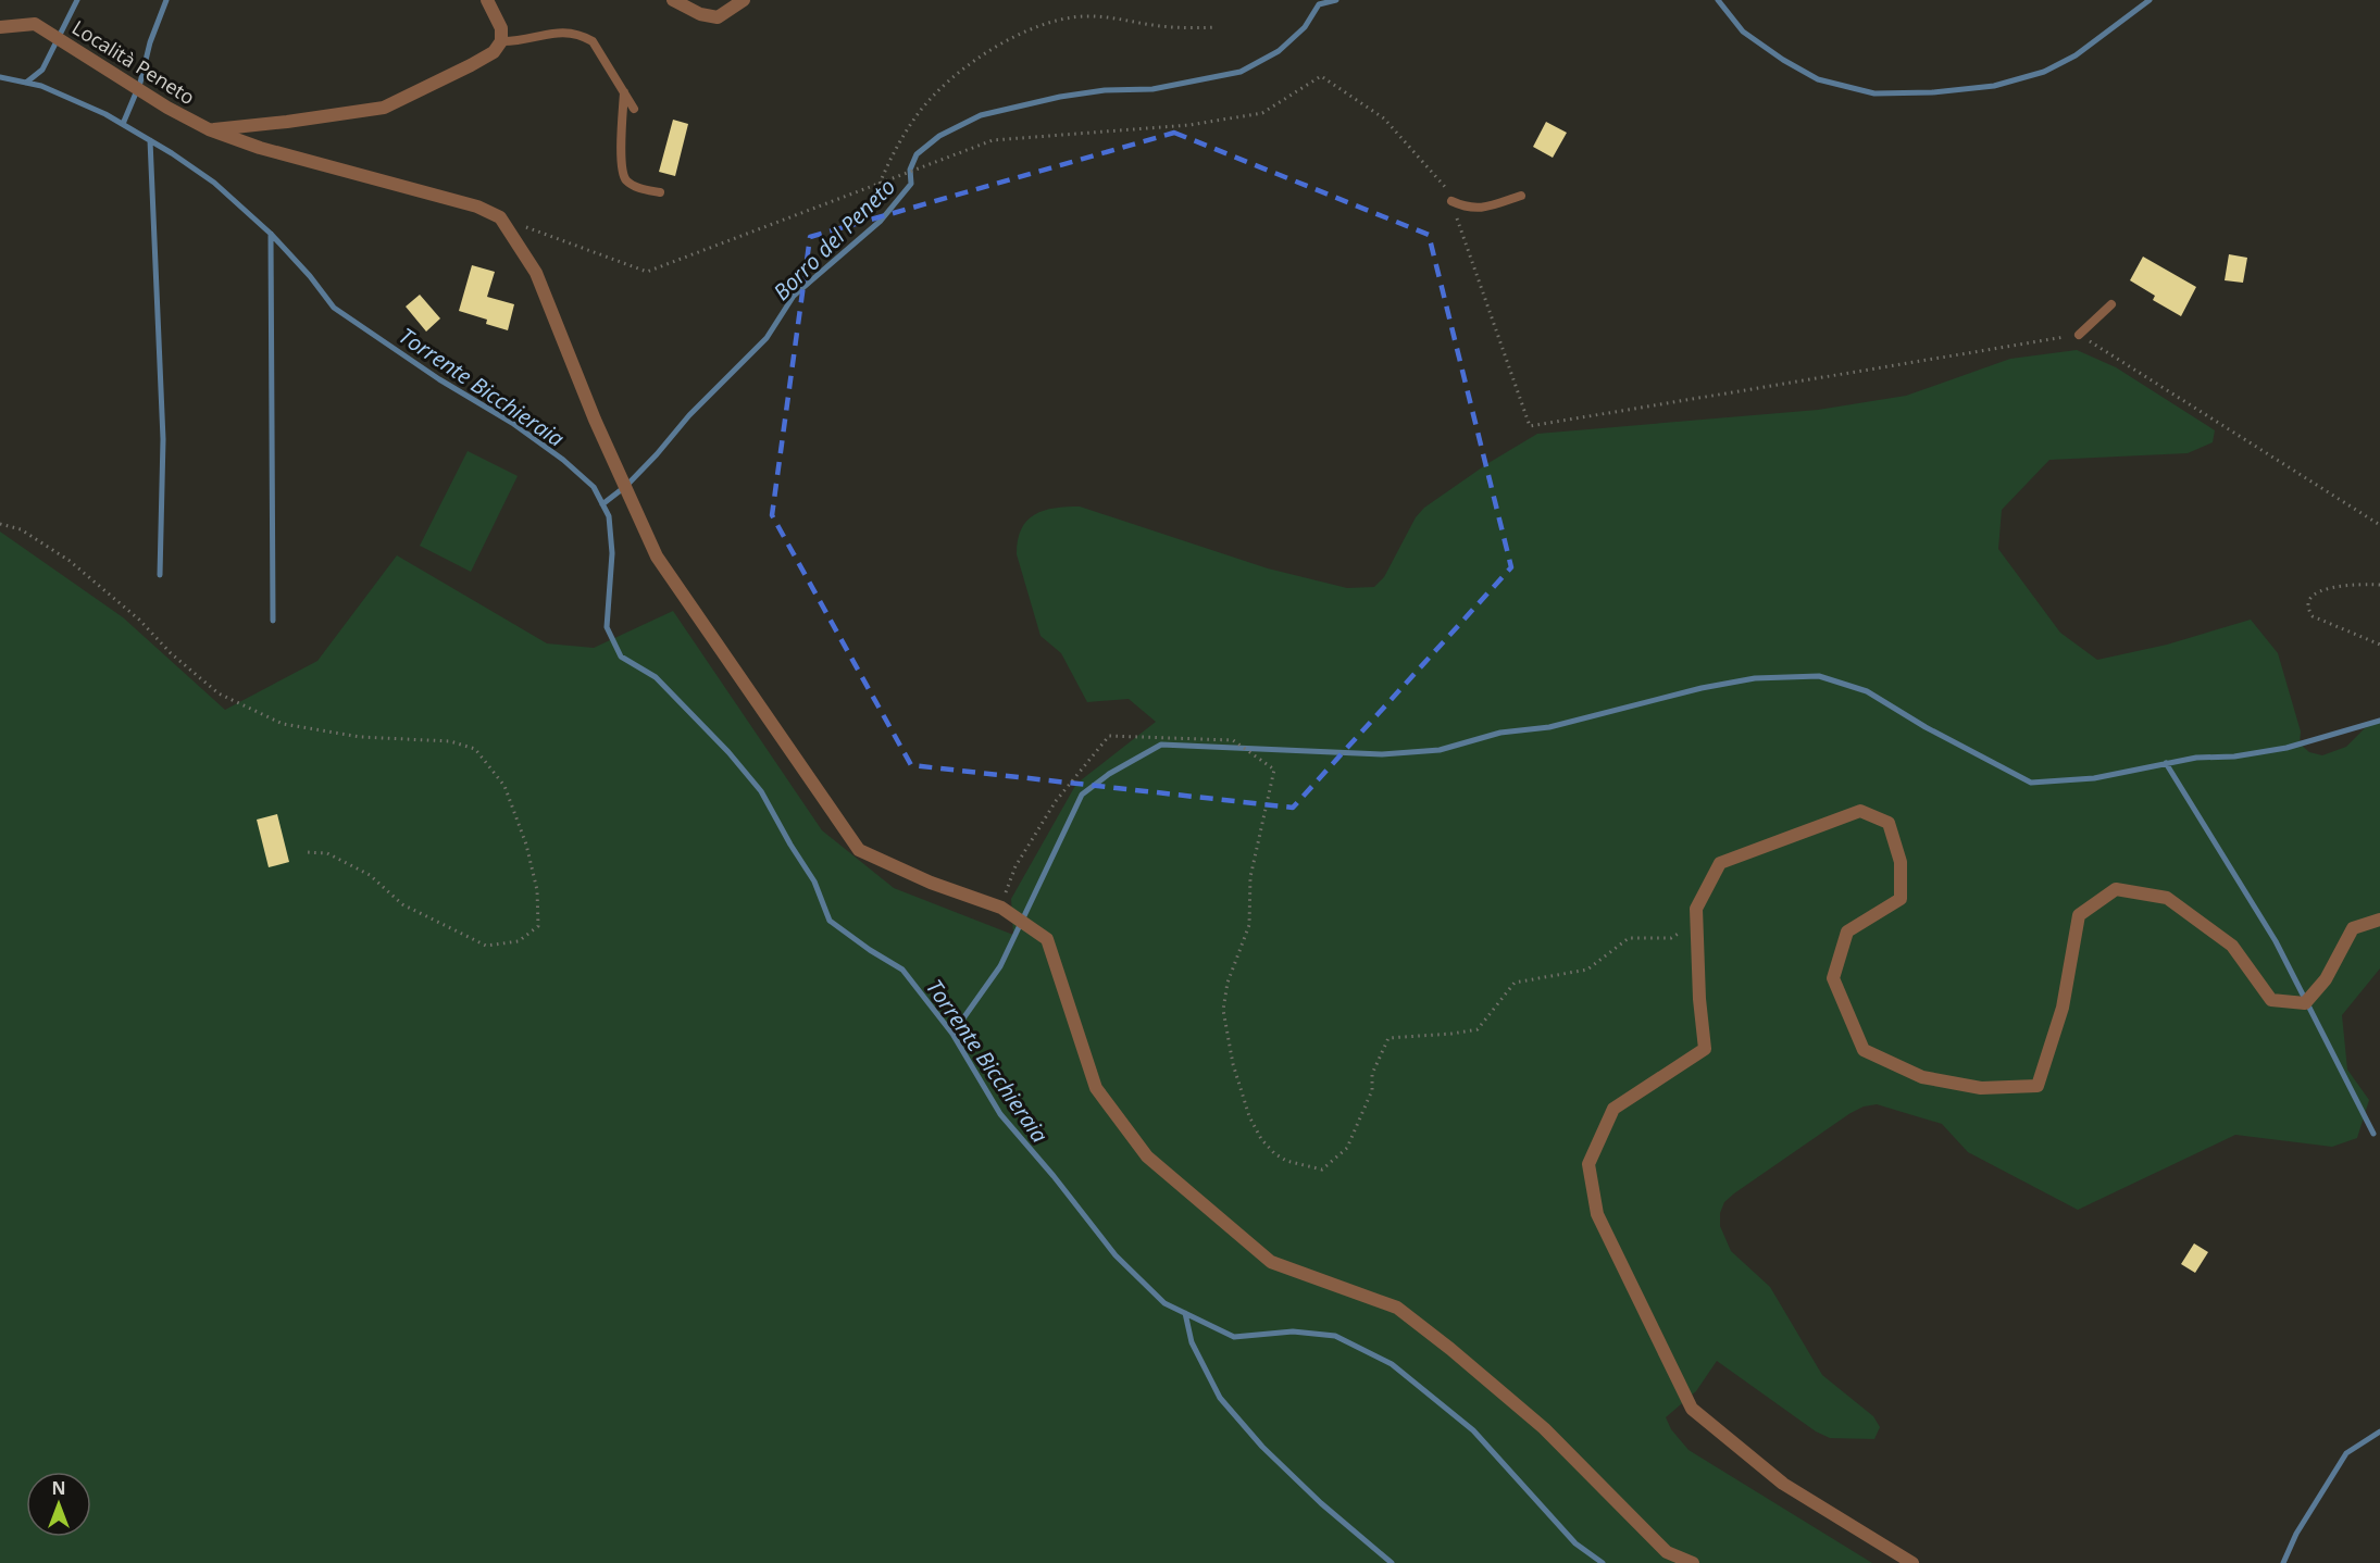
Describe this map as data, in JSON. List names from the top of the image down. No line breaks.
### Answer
{"streets":{"street":["Località Peneto"]},"water":["Borro del Peneto","Torrente Bicchieraia"],"north":"top"}
